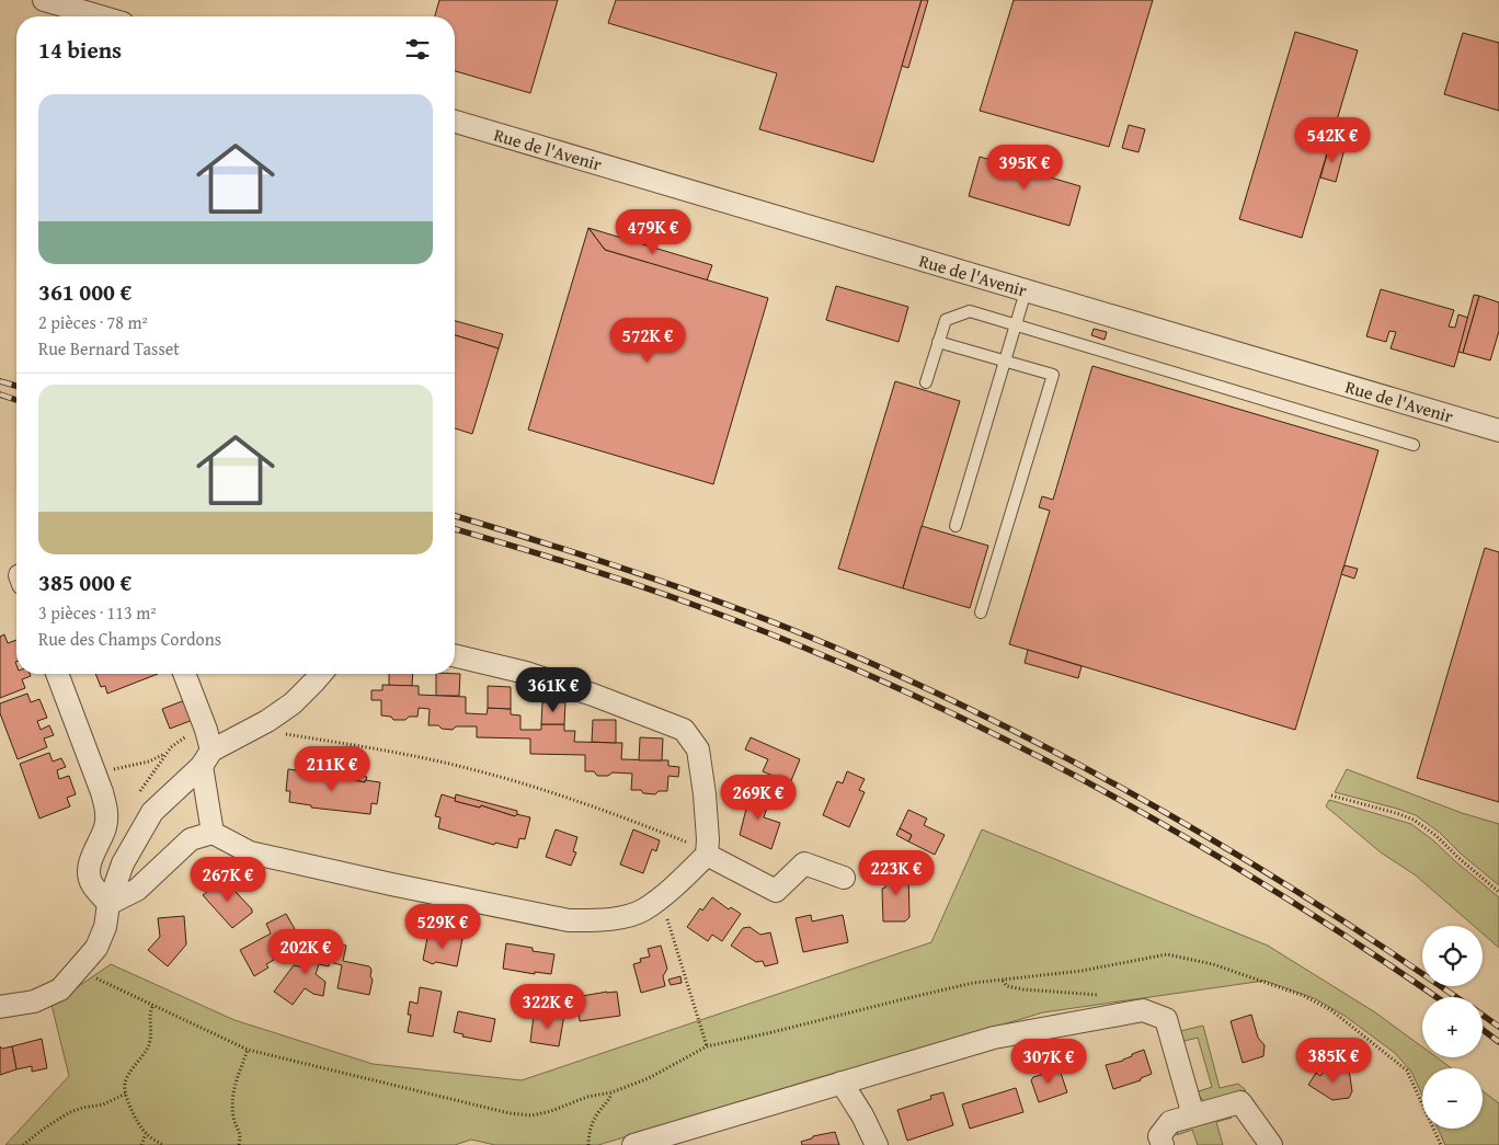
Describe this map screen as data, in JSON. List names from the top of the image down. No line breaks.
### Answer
{"streets":{"street":["Rue de l'Avenir"]},"page":{"heading":"14 biens","list":[{"name":"361 000 €","note":"2 pièces · 78 m² · Rue Bernard Tasset"},{"name":"385 000 €","note":"3 pièces · 113 m² · Rue des Champs Cordons"}],"price":["542K €","395K €","479K €","572K €","361K €","211K €","269K €","223K €","267K €","529K €","202K €","322K €","385K €","307K €"],"map_buttons":["+","−"]}}
